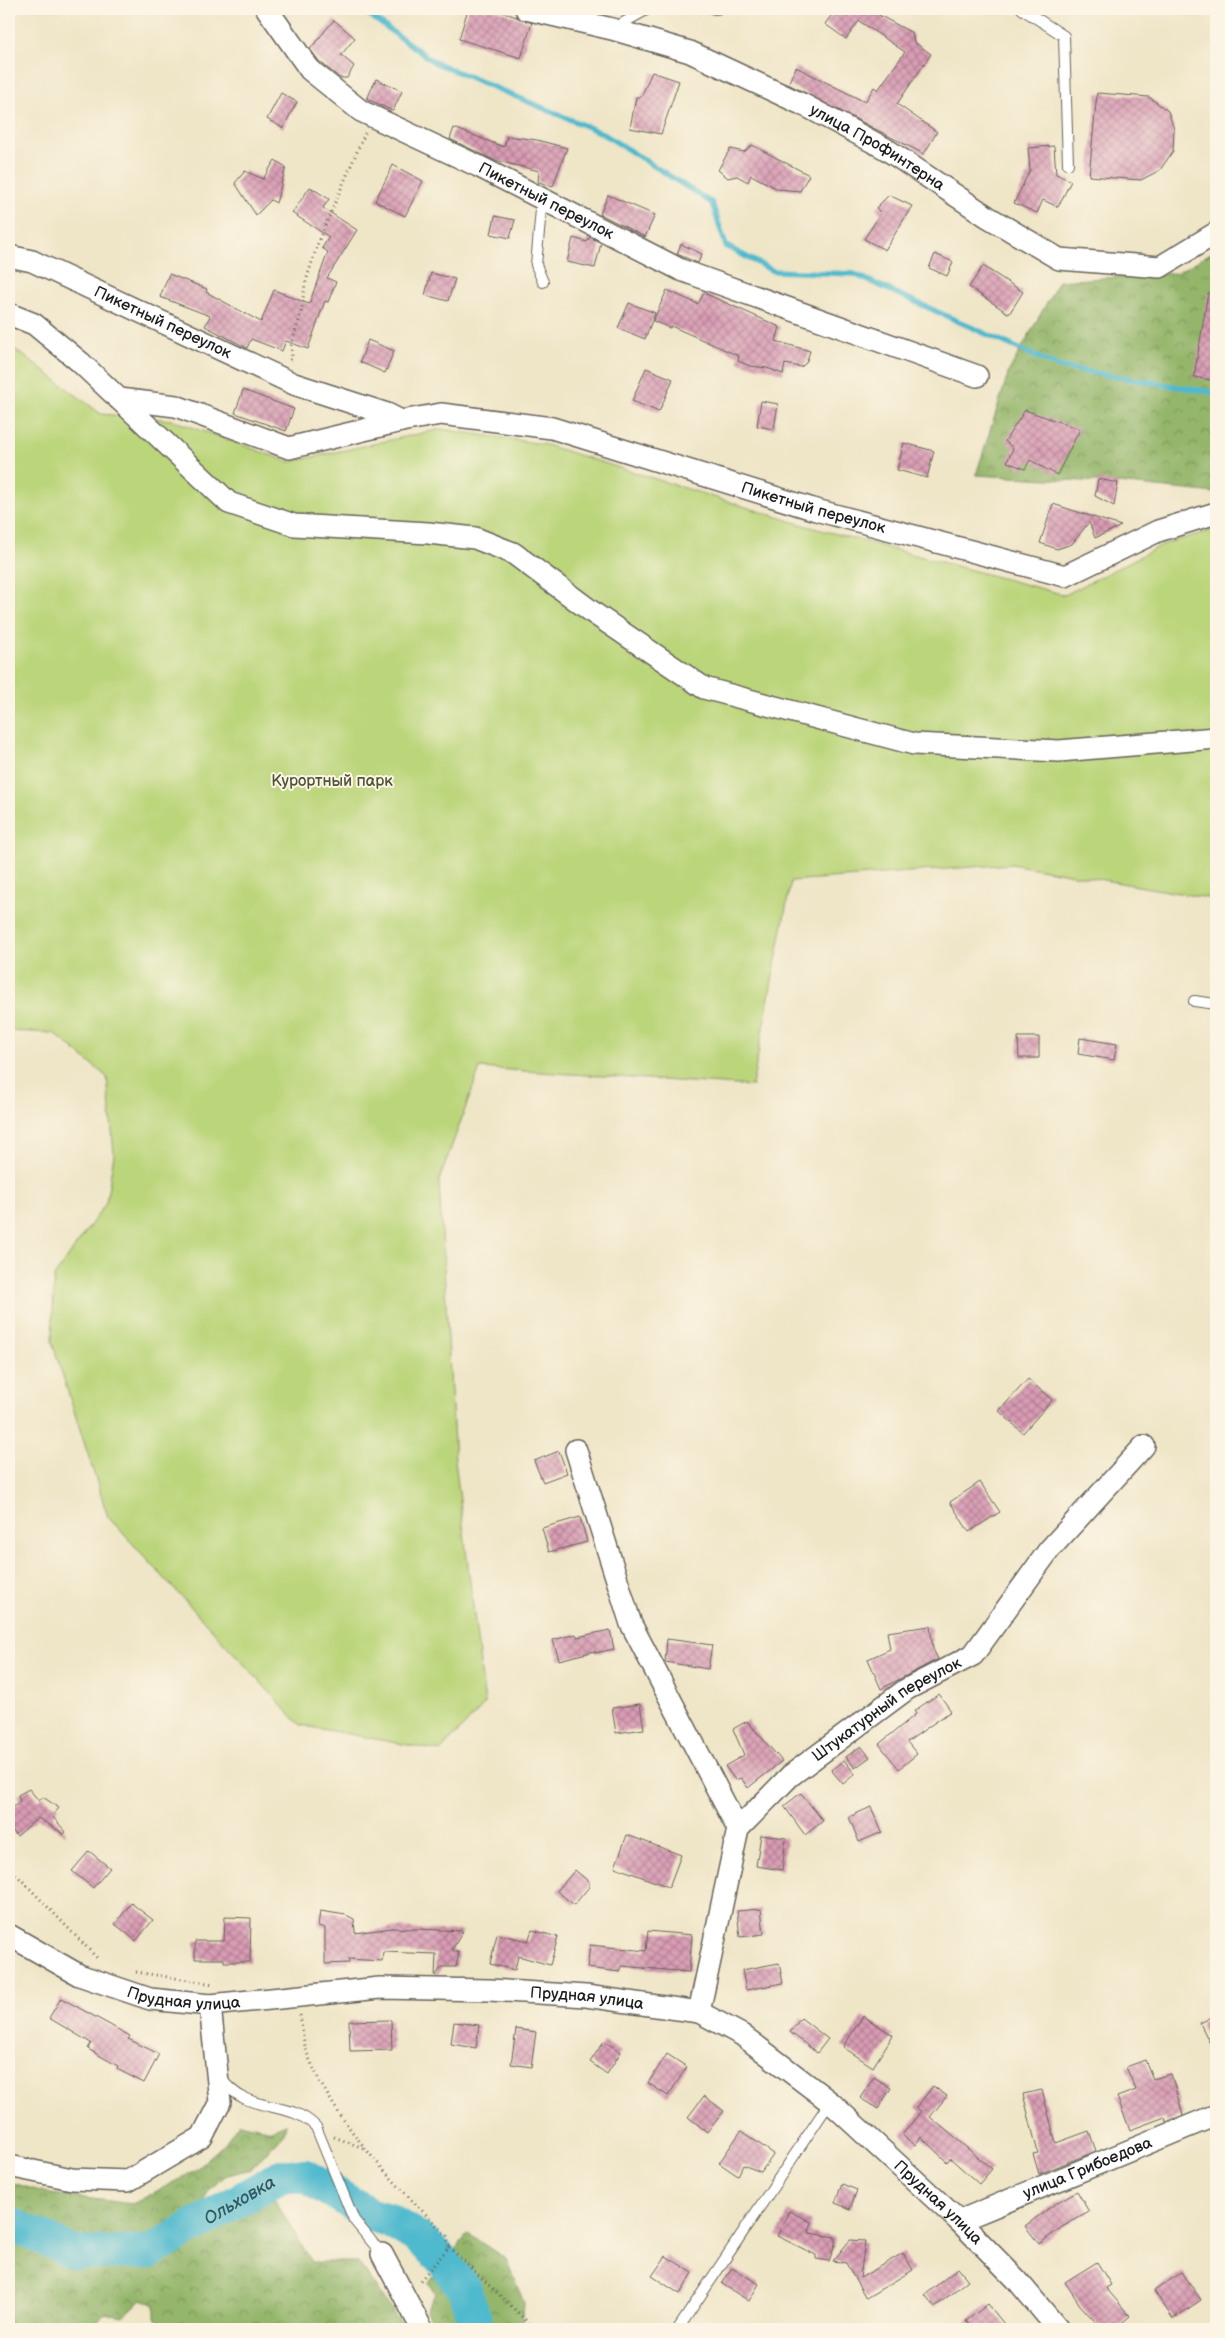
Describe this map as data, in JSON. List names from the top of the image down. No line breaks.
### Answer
{"streets":{"street":["улица Профинтерна","Пикетный переулок","Штукатурный переулок","Прудная улица","улица Грибоедова"]},"crossings":[["Прудная улица","улица Грибоедова"]],"water":["Ольховка"],"parks":["Курортный парк"]}
